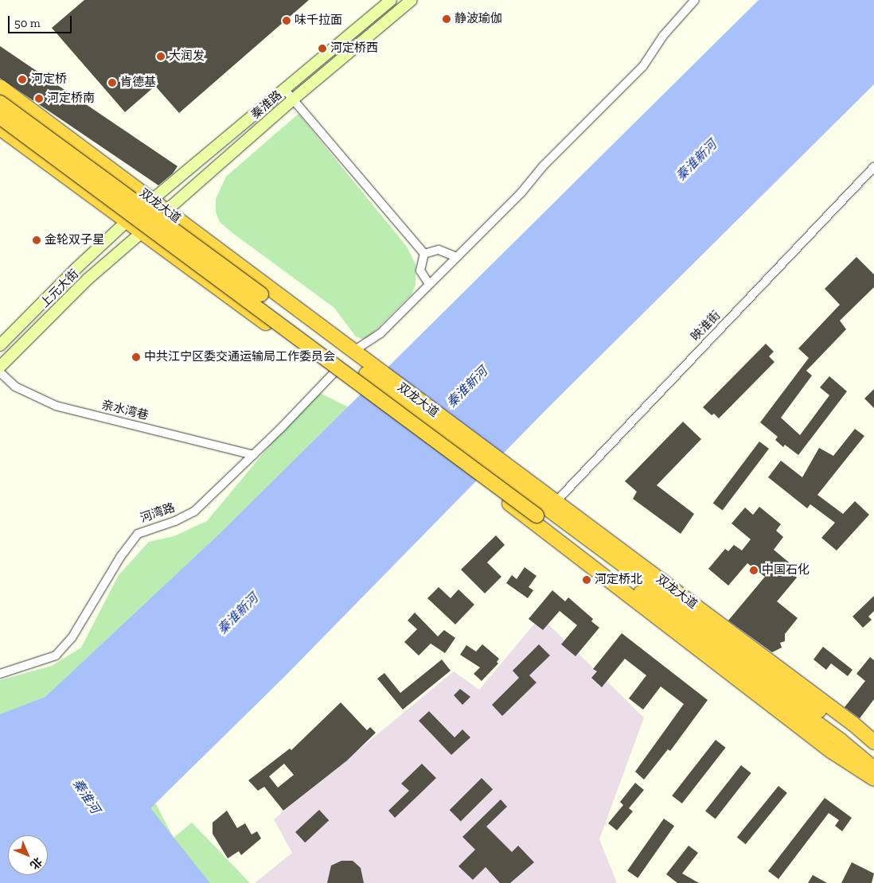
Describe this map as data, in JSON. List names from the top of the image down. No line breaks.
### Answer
{"streets":{"highway":["双龙大道"],"main road":["秦淮路","上元大街"],"street":["映淮街","亲水湾巷","河湾路"]},"crossings":[["秦淮路","双龙大道"],["秦淮路","上元大街"],["双龙大道","映淮街"],["亲水湾巷","河湾路"]],"water":["秦淮新河","秦淮河"],"places":["静波瑜伽","味千拉面","河定桥西","大润发","河定桥","肯德基","河定桥南","金轮双子星","中共江宁区委交通运输局工作委员会","中国石化","河定桥北"],"scale_bar":"50 m","north":"bottom right"}
